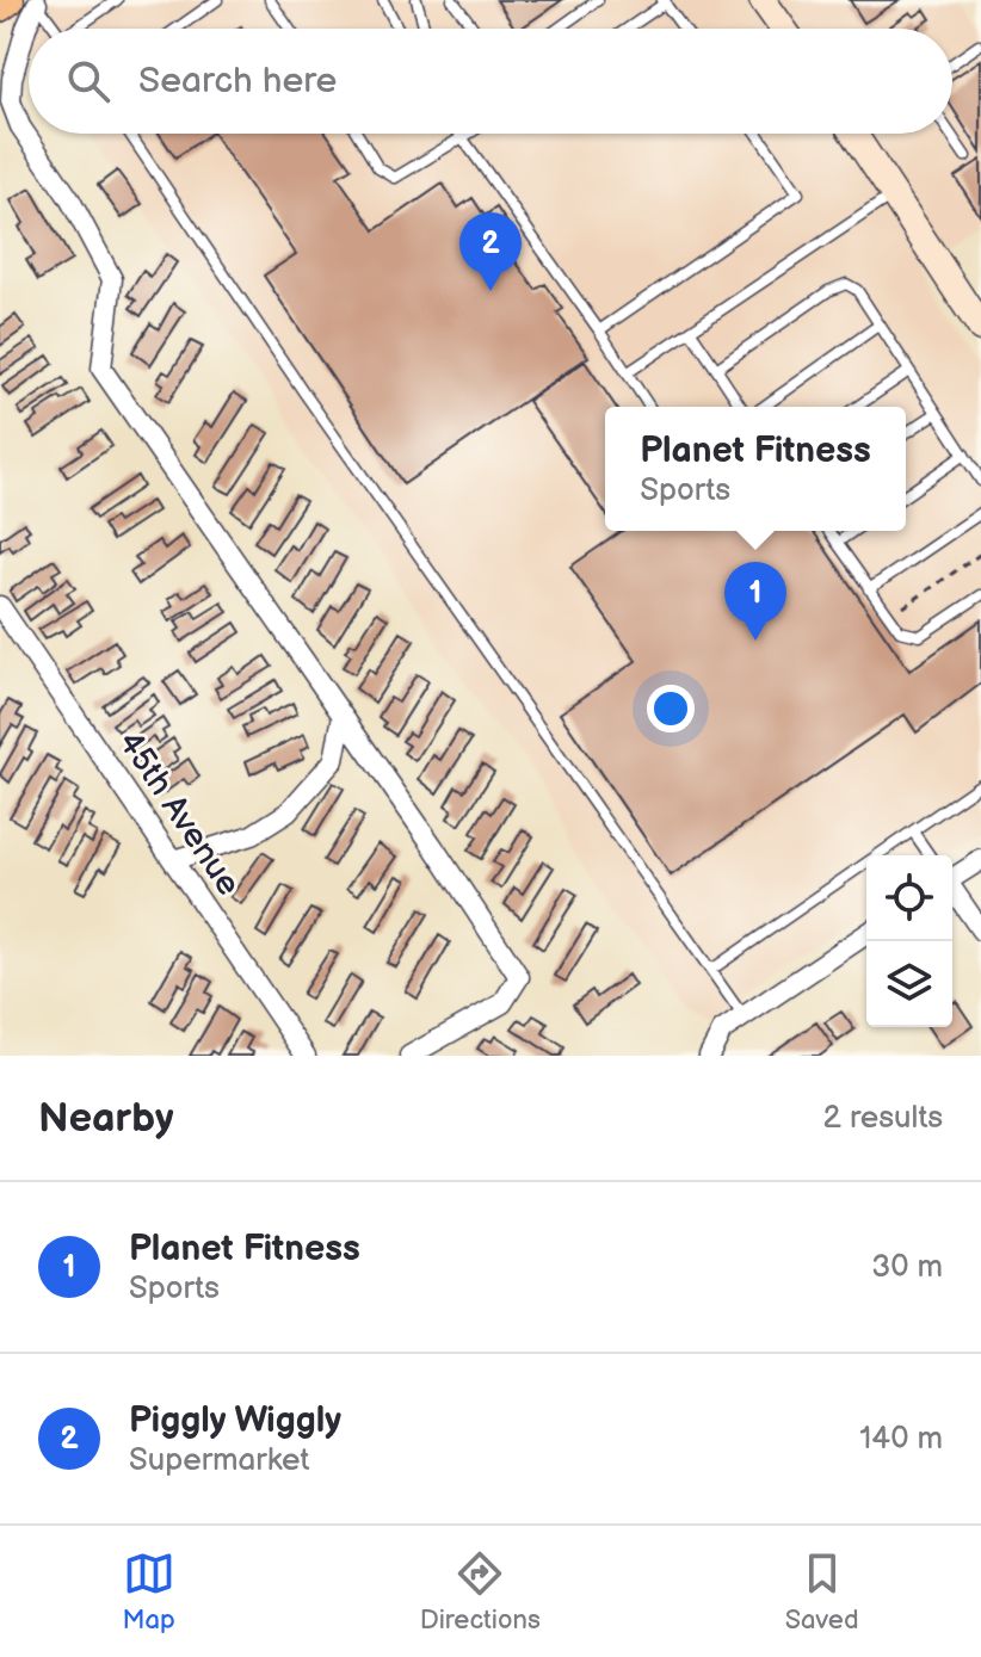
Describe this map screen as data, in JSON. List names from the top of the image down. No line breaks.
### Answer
{"streets":{"street":["45th Avenue"]},"page":{"search":"Search here","pins":["2","1"],"popup":["Planet Fitness","Sports"],"heading":["Nearby","2 results"],"list":[{"mark":"1","name":"Planet Fitness","note":"Sports","value":"30 m"},{"mark":"2","name":"Piggly Wiggly","note":"Supermarket","value":"140 m"}],"nav":["Map","Directions","Saved"]}}
